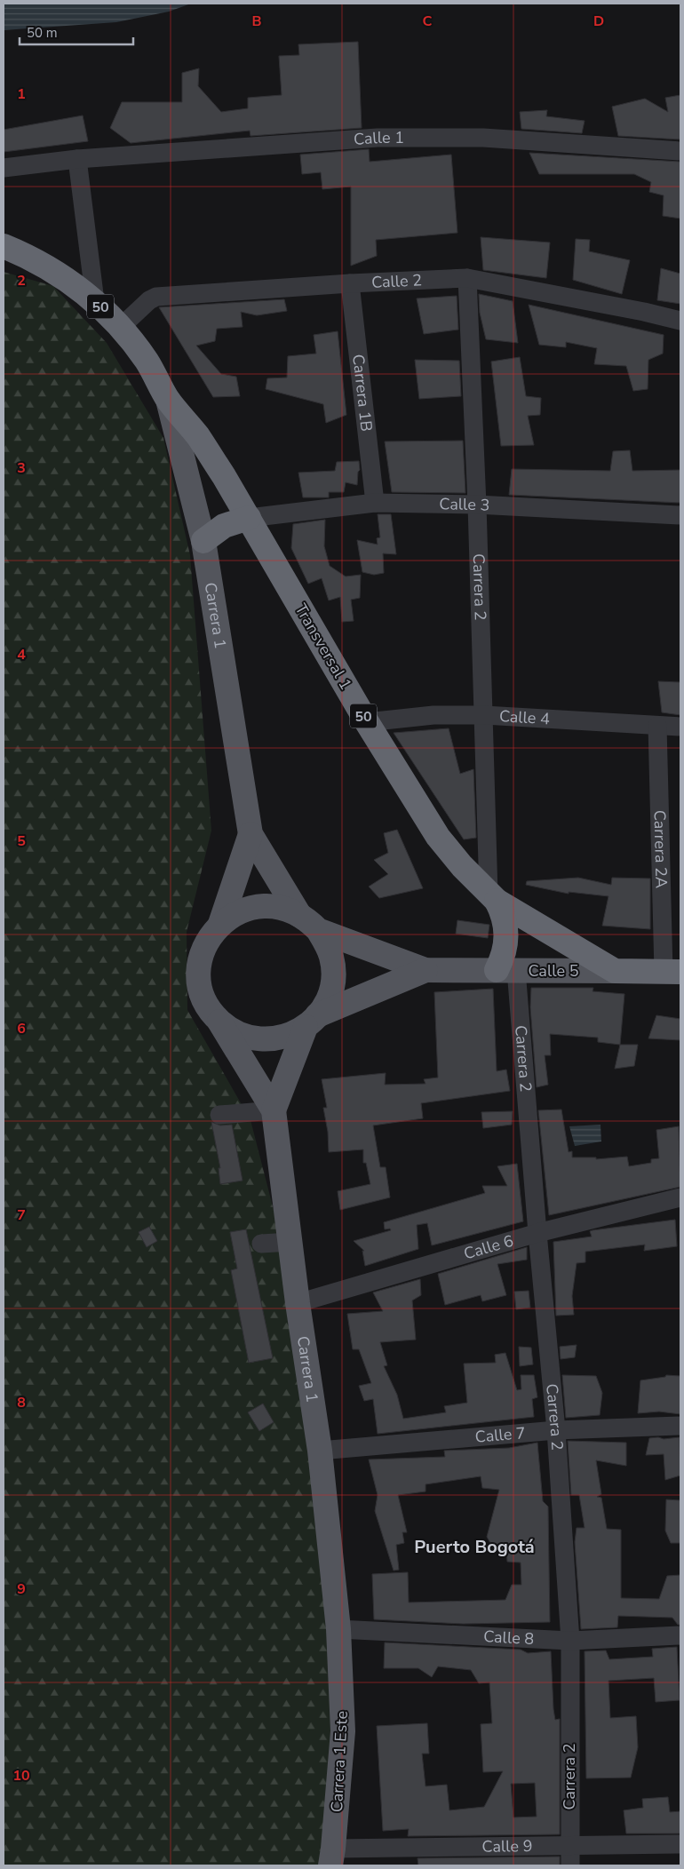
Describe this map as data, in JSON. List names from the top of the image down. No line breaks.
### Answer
{"streets":{"highway":["50","Transversal 1","Calle 5"],"main road":["Carrera 1","Carrera 1 Este"],"street":["Calle 1","Calle 2","Carrera 1B","Calle 3","Carrera 2","Calle 4","Carrera 2A","Calle 6","Calle 7","Calle 8","Calle 9"]},"crossings":[["Calle 2","50"],["Calle 2","Carrera 1B"],["Calle 2","Carrera 2"],["50","Carrera 1"],["50","Transversal 1"],["50","Calle 5"],["Carrera 1B","Calle 3"],["Calle 3","Carrera 2"],["Calle 3","Transversal 1"],["Carrera 2","Transversal 1"],["Carrera 2","Calle 4"],["Carrera 2","Calle 5"],["Carrera 2","Calle 6"],["Carrera 2","Calle 7"],["Carrera 2","Calle 8"],["Carrera 2","Calle 9"],["Carrera 1","Transversal 1"],["Carrera 1","Calle 5"],["Carrera 1","Calle 6"],["Carrera 1","Calle 7"],["Carrera 1","Calle 8"],["Carrera 1","Carrera 1 Este"],["Transversal 1","Calle 4"],["Transversal 1","Calle 5"],["Calle 4","Carrera 2A"],["Carrera 2A","Calle 5"],["Calle 8","Carrera 1 Este"],["Carrera 1 Este","Calle 9"]],"districts":["Puerto Bogotá"],"scale_bar":"50 m","grid":{"columns":["B","C","D"],"rows":["1","2","3","4","5","6","7","8","9","10"]}}
